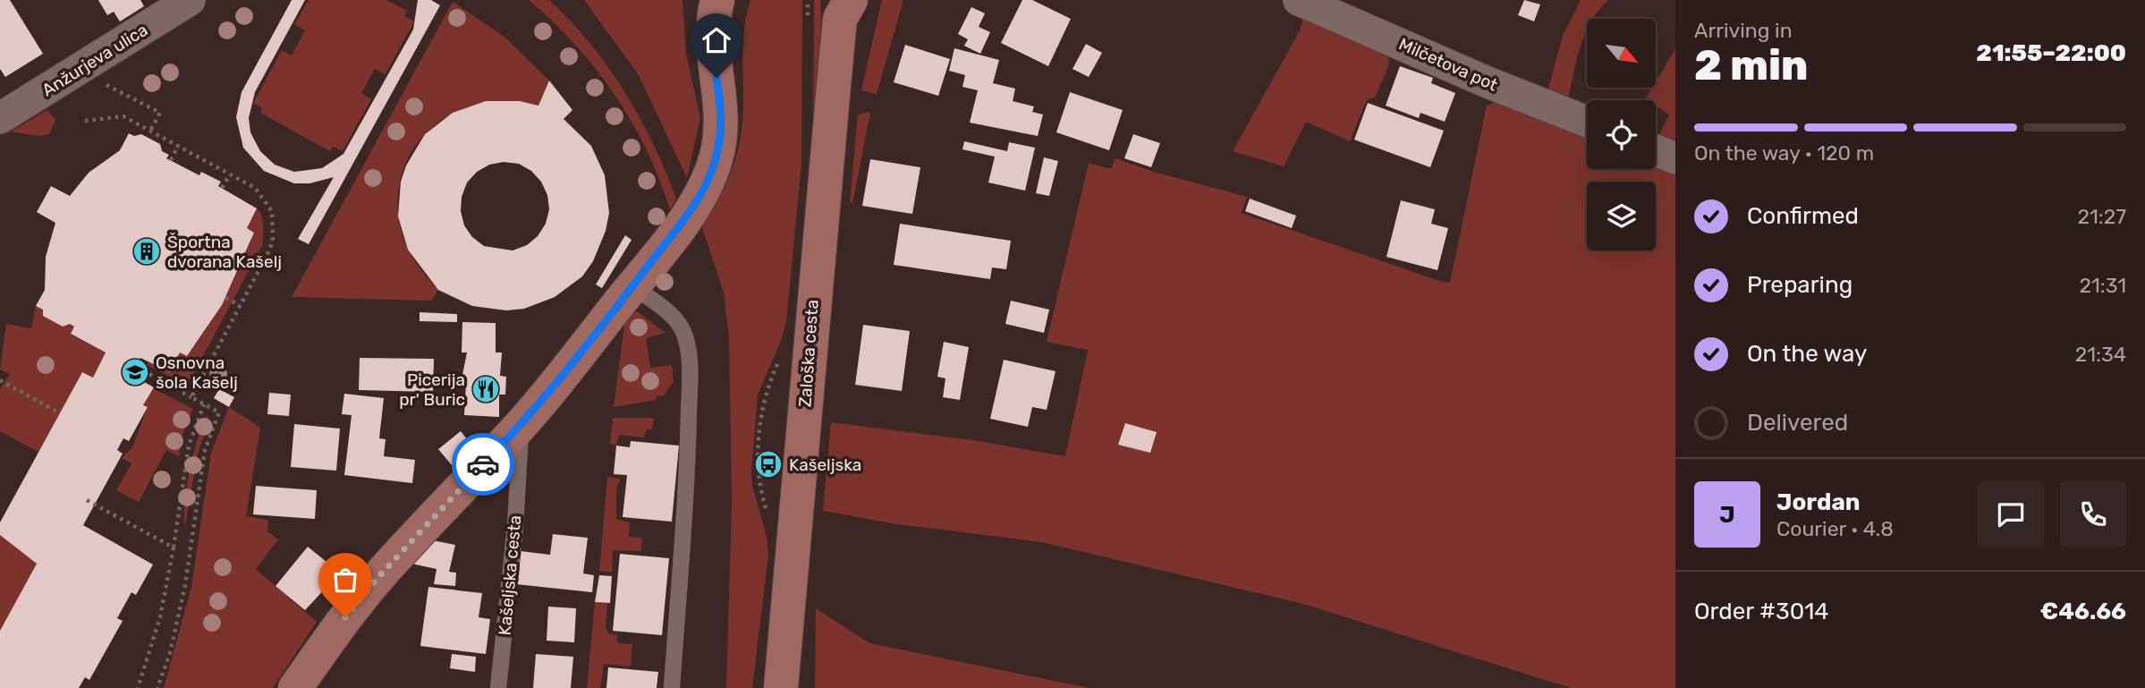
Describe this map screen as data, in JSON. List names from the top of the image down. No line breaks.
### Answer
{"streets":{"street":["Anžurjeva ulica","Milčetova pot","Zaloška cesta"],"lane":["Kašeljska cesta"]},"places":{"building":["Športna dvorana Kašelj"],"school or university":["Osnovna šola Kašelj"],"restaurant":["Picerija pr' Buric"],"bus stop":["Kašeljska"]},"north":"bottom right","page":{"heading":["2 min","Arriving in","21:55–22:00"],"panel":["Jordan","Courier · 4.8","Order #3014","€46.66"],"bar":"On the way · 120 m","list":[["Confirmed","21:27"],["Preparing","21:31"],["On the way","21:34"],"Delivered"],"round":"J"}}
